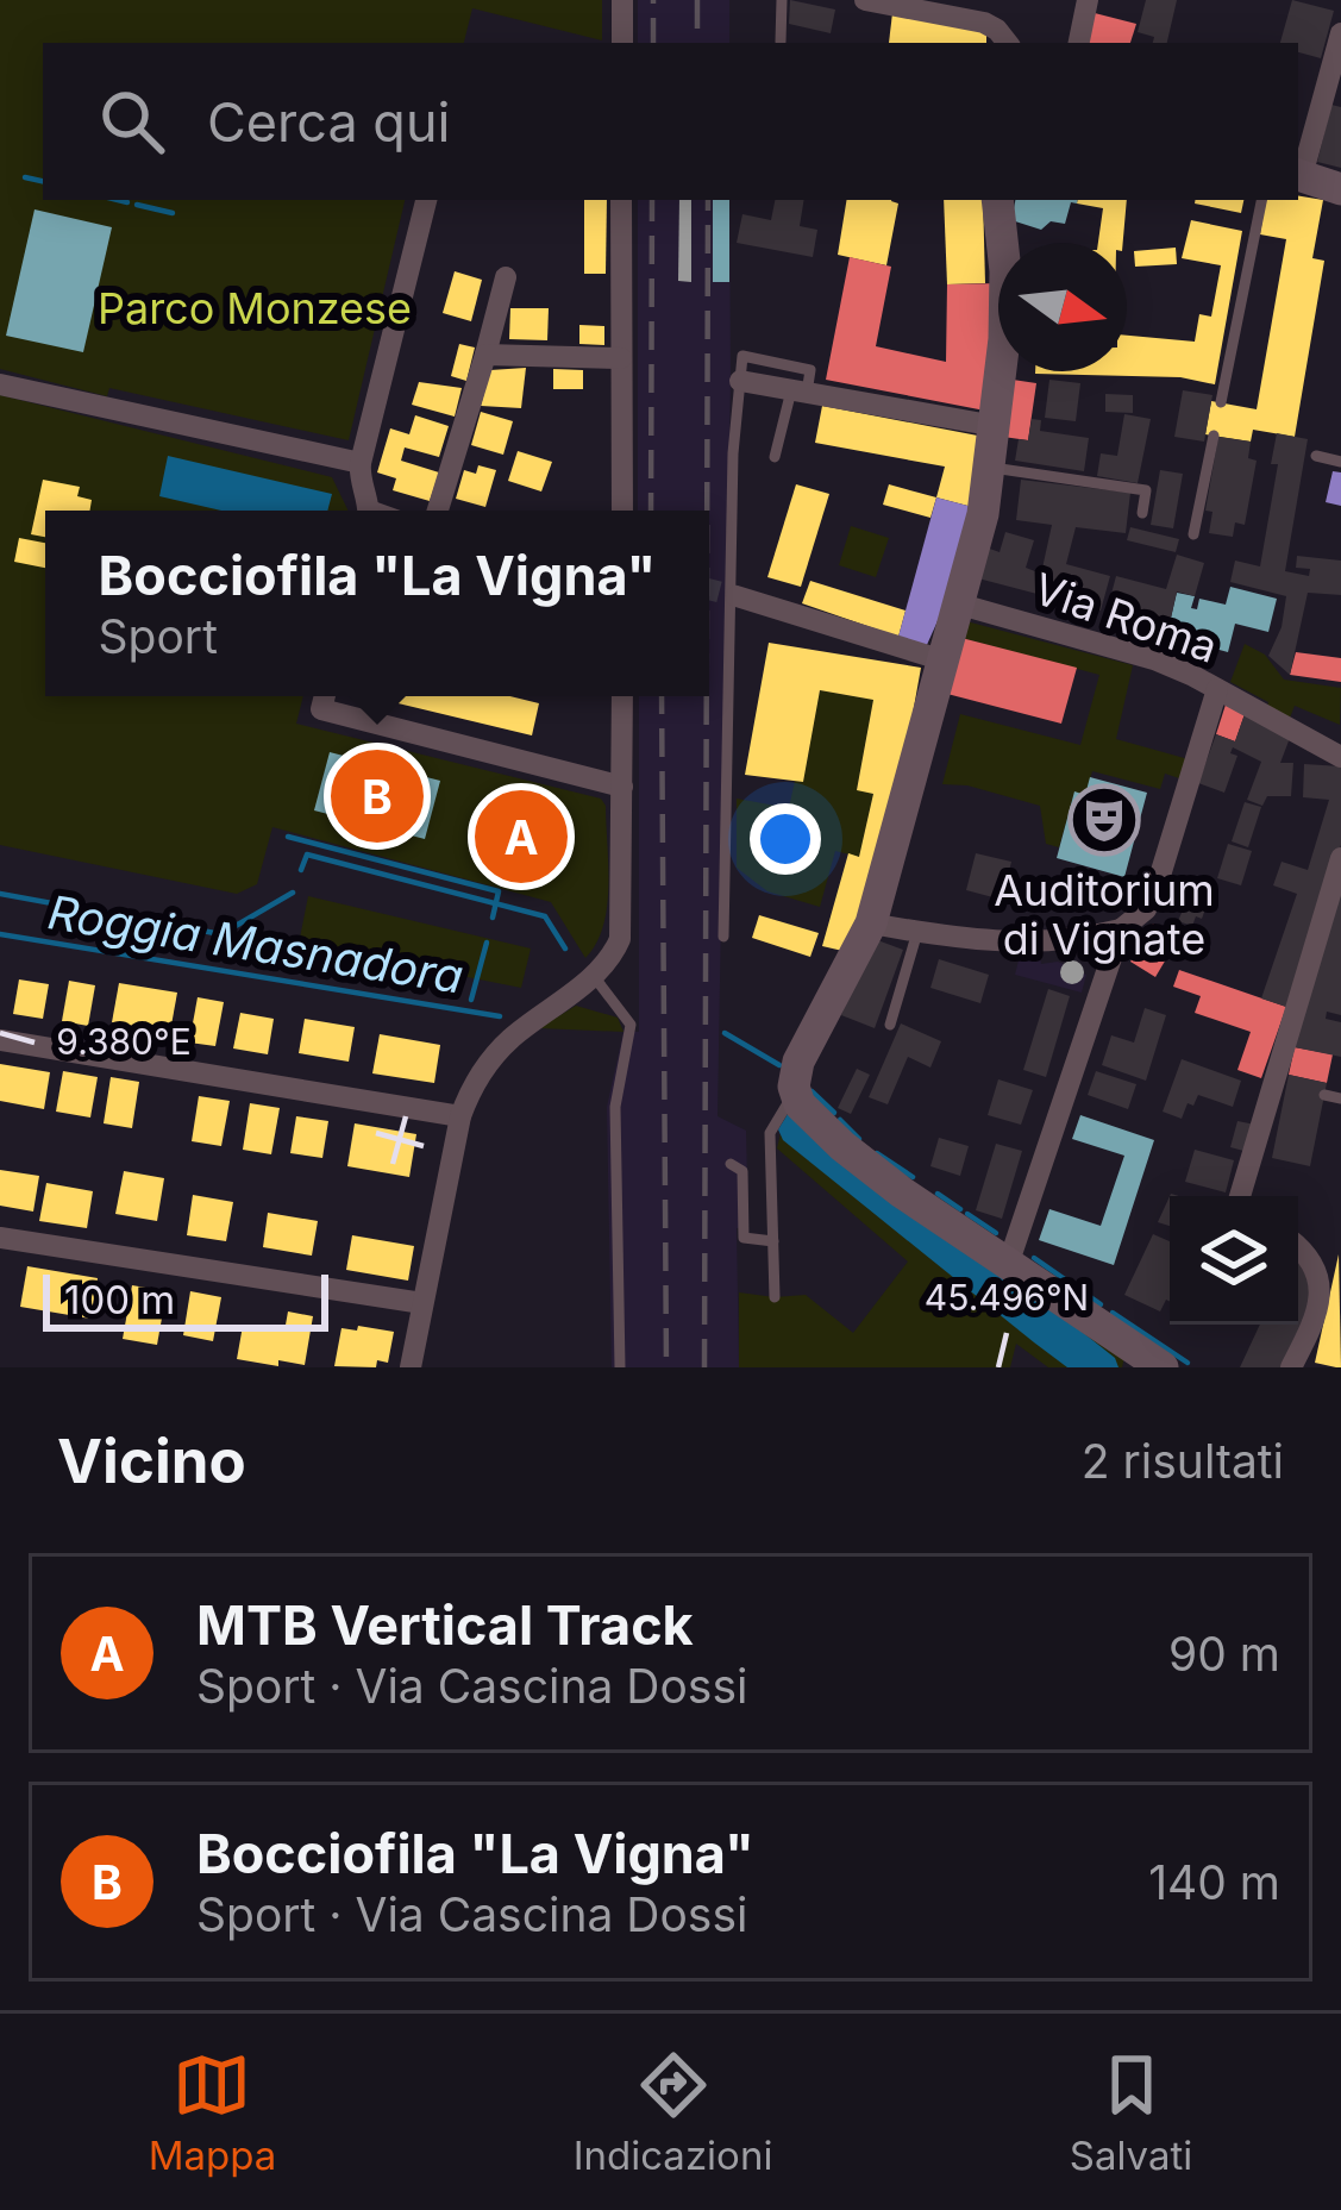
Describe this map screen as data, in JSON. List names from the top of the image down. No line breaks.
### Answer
{"streets":{"street":["Via Roma"]},"water":["Roggia Masnadora"],"parks":["Parco Monzese"],"places":{"theatre":["Auditorium di Vignate"]},"scale_bar":"100 m","north":"right","page":{"search":"Cerca qui","popup":["Bocciofila \"La Vigna\"","Sport"],"pins":["B","A"],"scale":"100 m","heading":["Vicino","2 risultati"],"list":[{"mark":"A","name":"MTB Vertical Track","note":"Sport · Via Cascina Dossi","value":"90 m"},{"mark":"B","name":"Bocciofila \"La Vigna\"","note":"Sport · Via Cascina Dossi","value":"140 m"}],"nav":["Mappa","Indicazioni","Salvati"]},"coordinates":["9.380°E","45.496°N"]}
